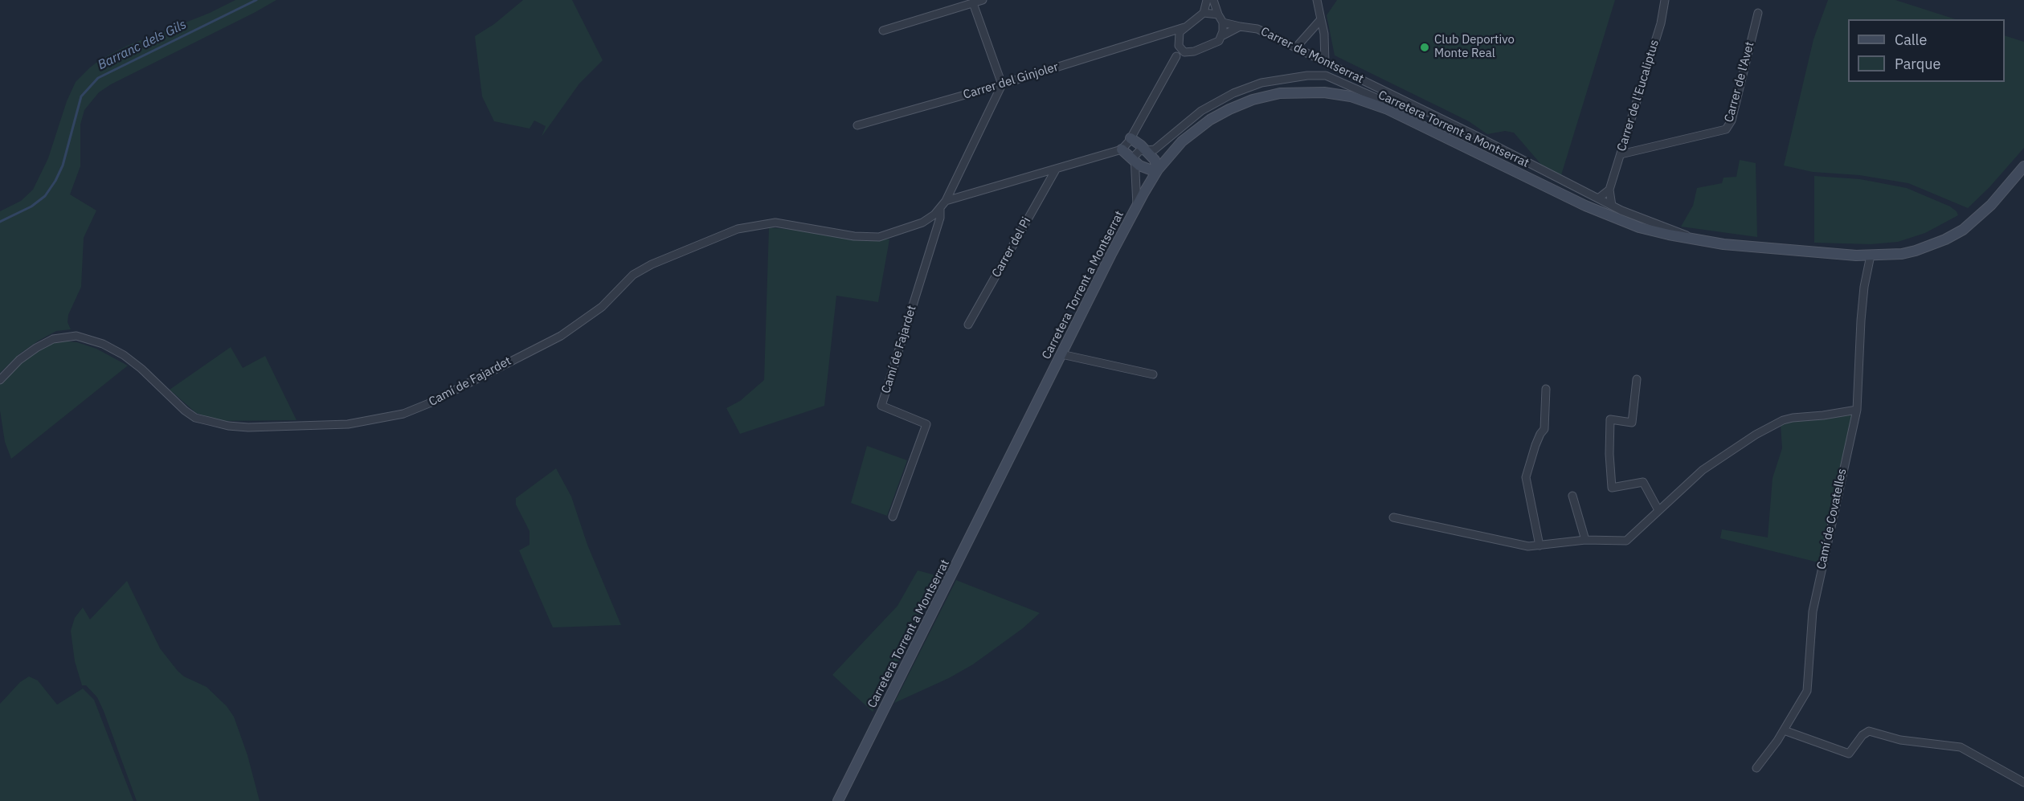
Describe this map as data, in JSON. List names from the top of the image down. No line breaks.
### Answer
{"streets":{"main road":["Carretera Torrent a Montserrat"],"street":["Carrer de Montserrat","Carrer del Ginjoler","Carrer de l'Avet","Carrer de l'Eucaliptus","Carrer del Pi","Camí de Fajardet","Camí de Covatelles"]},"crossings":[["Carrer de Montserrat","Carrer del Ginjoler"],["Carrer de Montserrat","Carretera Torrent a Montserrat"],["Carrer del Ginjoler","Camí de Fajardet"],["Carrer de l'Avet","Carrer de l'Eucaliptus"],["Carretera Torrent a Montserrat","Camí de Covatelles"]],"water":["Barranc dels Gils"],"places":["Club Deportivo Monte Real"],"legend":["Calle","Parque"]}
